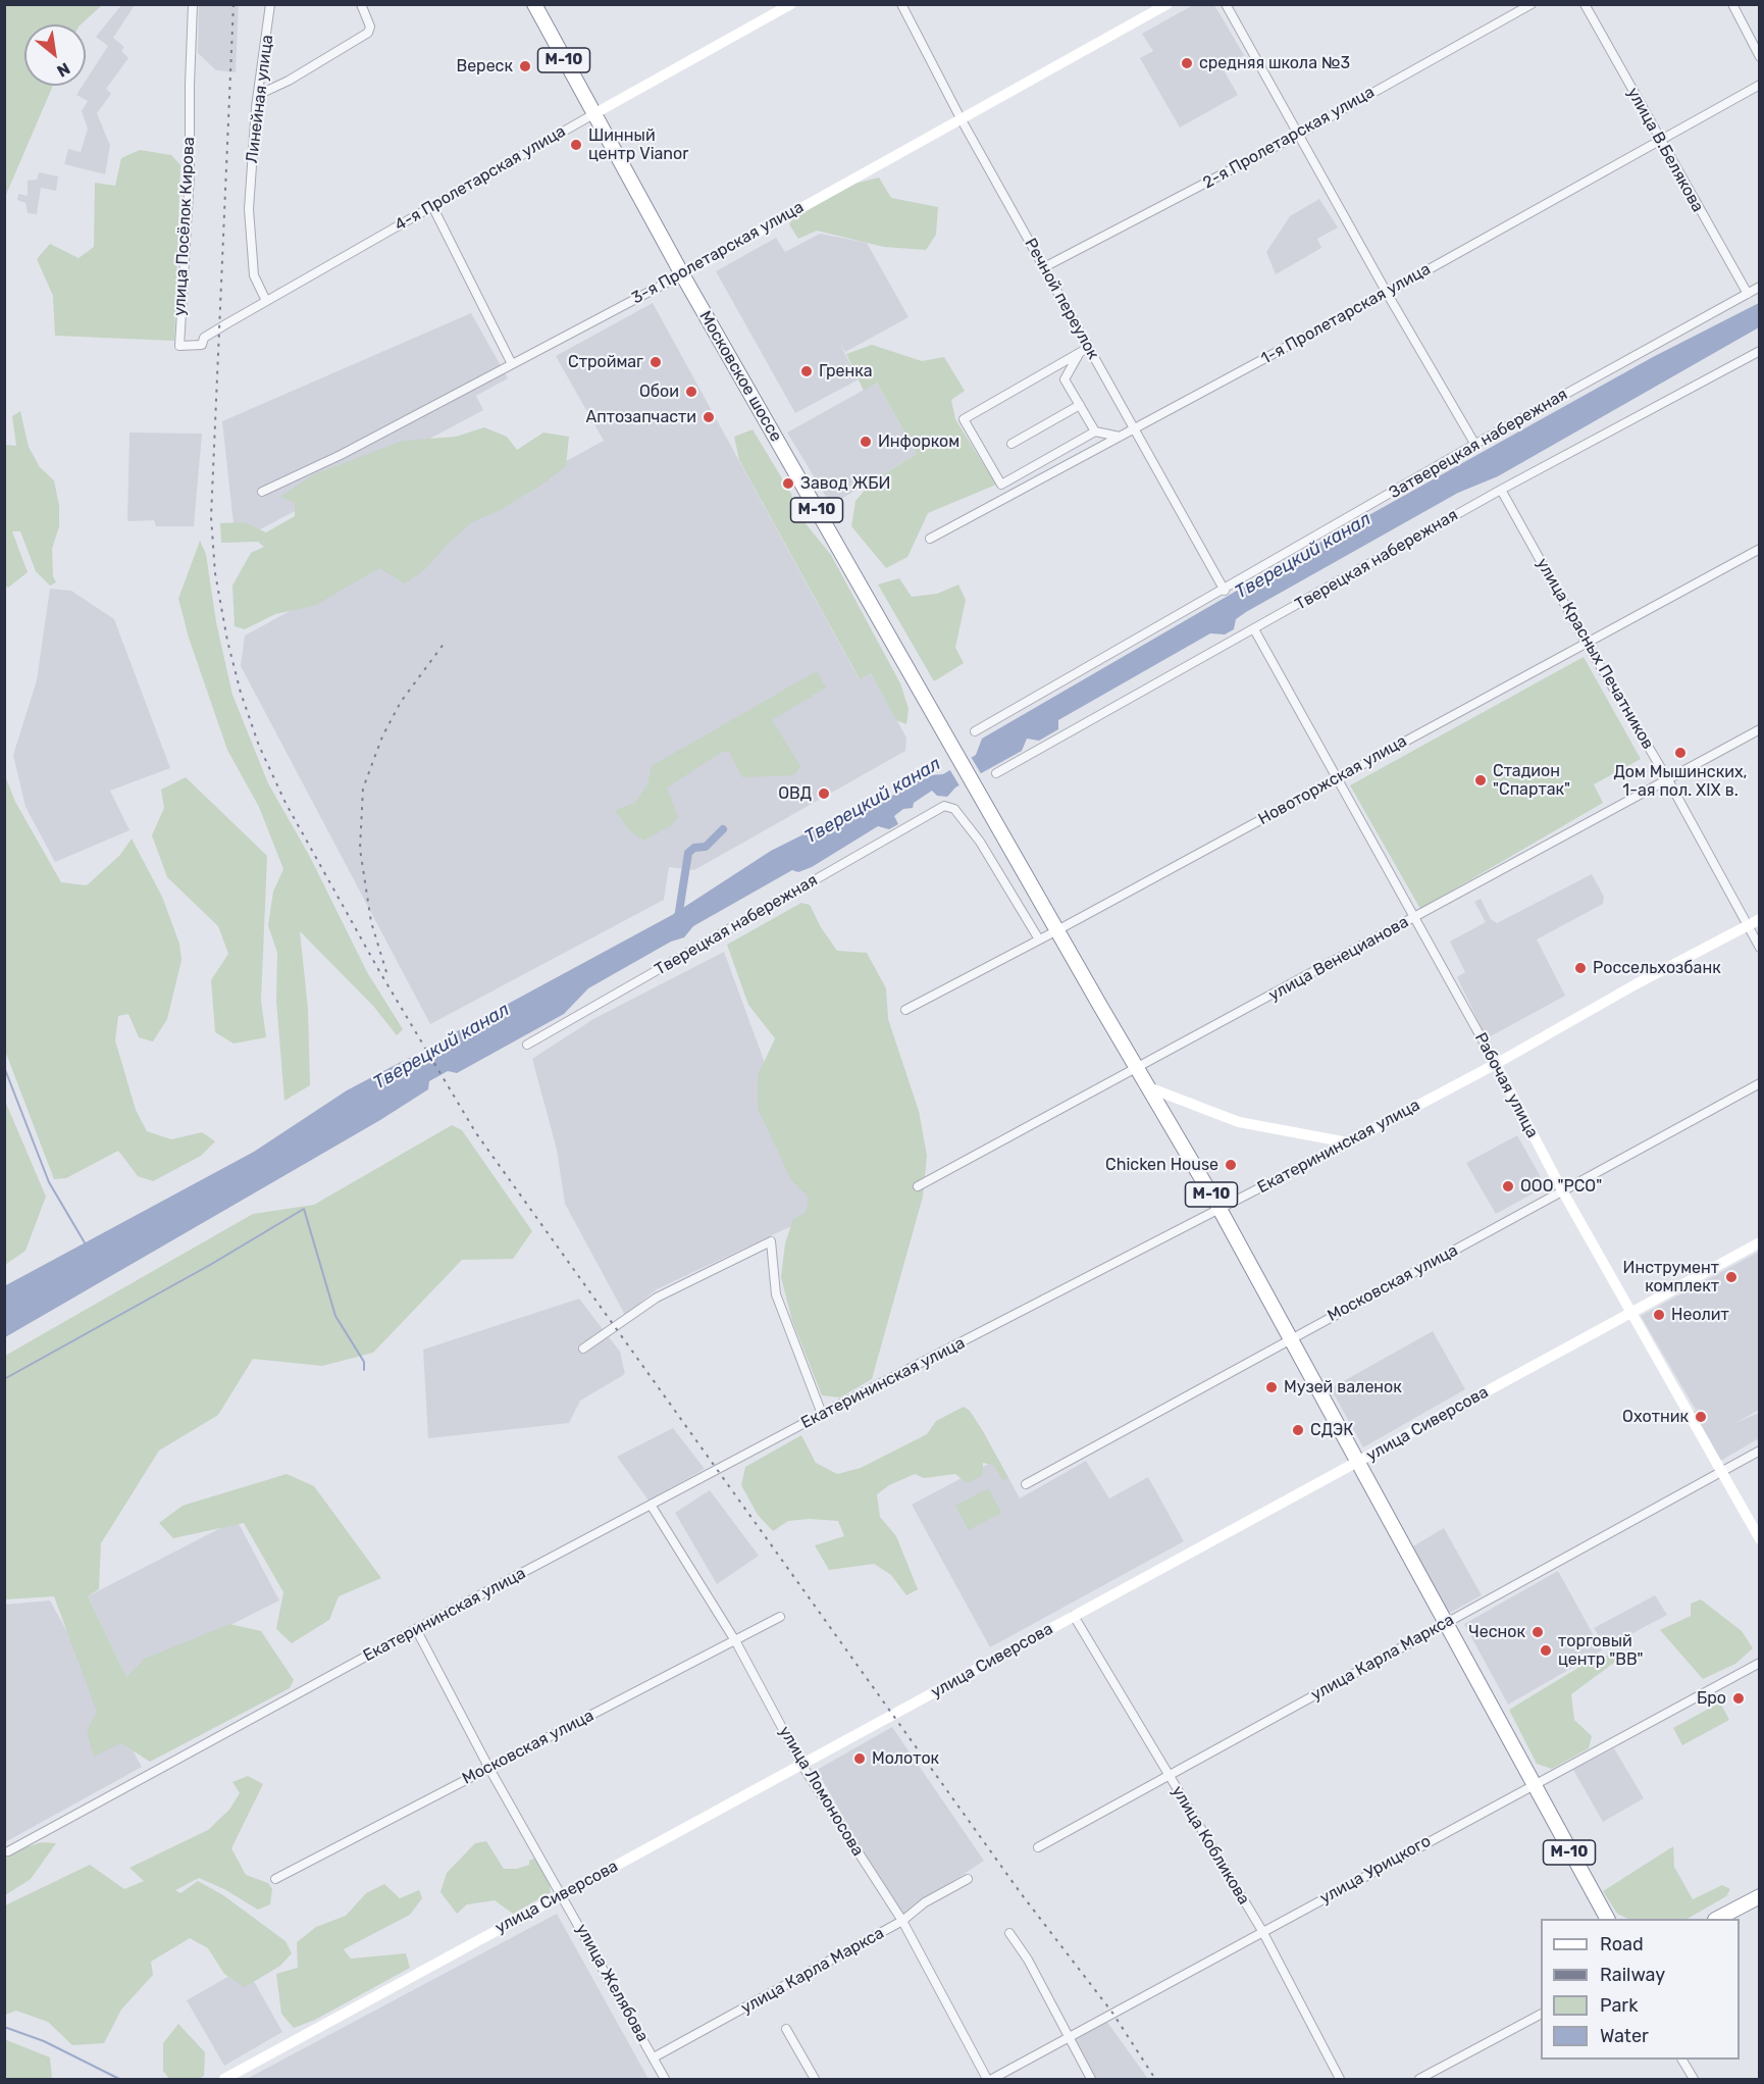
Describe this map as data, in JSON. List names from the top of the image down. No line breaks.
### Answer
{"streets":{"highway":["М-10","Московское шоссе"],"street":["Линейная улица","2-я Пролетарская улица","улица В.Белякова","4-я Пролетарская улица","улица Посёлок Кирова","3-я Пролетарская улица","Речной переулок","1-я Пролетарская улица","Затверецкая набережная","Тверецкая набережная","улица Красных Печатников","Новоторжская улица","улица Венецианова","Рабочая улица","Екатерининская улица","Московская улица","улица Сиверсова","улица Карла Маркса","улица Ломоносова","улица Кобликова","улица Урицкого","улица Желябова"]},"crossings":[["М-10","Московское шоссе"],["М-10","Новоторжская улица"],["М-10","улица Венецианова"],["М-10","Екатерининская улица"],["М-10","Московская улица"],["М-10","улица Сиверсова"],["М-10","улица Карла Маркса"],["М-10","улица Урицкого"],["Линейная улица","4-я Пролетарская улица"],["Линейная улица","улица Посёлок Кирова"],["2-я Пролетарская улица","Речной переулок"],["улица В.Белякова","1-я Пролетарская улица"],["улица В.Белякова","Затверецкая набережная"],["4-я Пролетарская улица","улица Посёлок Кирова"],["4-я Пролетарская улица","Московское шоссе"],["3-я Пролетарская улица","Речной переулок"],["3-я Пролетарская улица","Московское шоссе"],["Речной переулок","1-я Пролетарская улица"],["Речной переулок","Затверецкая набережная"],["Московское шоссе","Новоторжская улица"],["Тверецкая набережная","улица Красных Печатников"],["Тверецкая набережная","Новоторжская улица"],["Тверецкая набережная","Рабочая улица"],["улица Красных Печатников","Новоторжская улица"],["улица Красных Печатников","улица Венецианова"],["улица Красных Печатников","Екатерининская улица"],["Новоторжская улица","Рабочая улица"],["улица Венецианова","Рабочая улица"],["Рабочая улица","Екатерининская улица"],["Рабочая улица","Московская улица"],["Рабочая улица","улица Сиверсова"],["Рабочая улица","улица Карла Маркса"],["Екатерининская улица","улица Ломоносова"],["Екатерининская улица","улица Желябова"],["Московская улица","улица Ломоносова"],["Московская улица","улица Желябова"],["улица Сиверсова","улица Ломоносова"],["улица Сиверсова","улица Кобликова"],["улица Сиверсова","улица Желябова"],["улица Карла Маркса","улица Ломоносова"],["улица Карла Маркса","улица Кобликова"],["улица Карла Маркса","улица Желябова"],["улица Кобликова","улица Урицкого"]],"water":["Тверецкий канал"],"places":["средняя школа №3","Вереск","Шинный центр Vianor","Строймаг","Гренка","Обои","Аптозапчасти","Инфорком","Завод ЖБИ","Дом Мышинских, 1-ая пол. XIX в.","Стадион \"Спартак\"","ОВД","Россельхозбанк","Chicken House","ООО \"РСО\"","Инструмент комплект","Неолит","Музей валенок","Охотник","СДЭК","Чеснок","торговый центр \"ВВ\"","Бро","Молоток"],"legend":["Road","Railway","Park","Water"],"north":"bottom right"}
